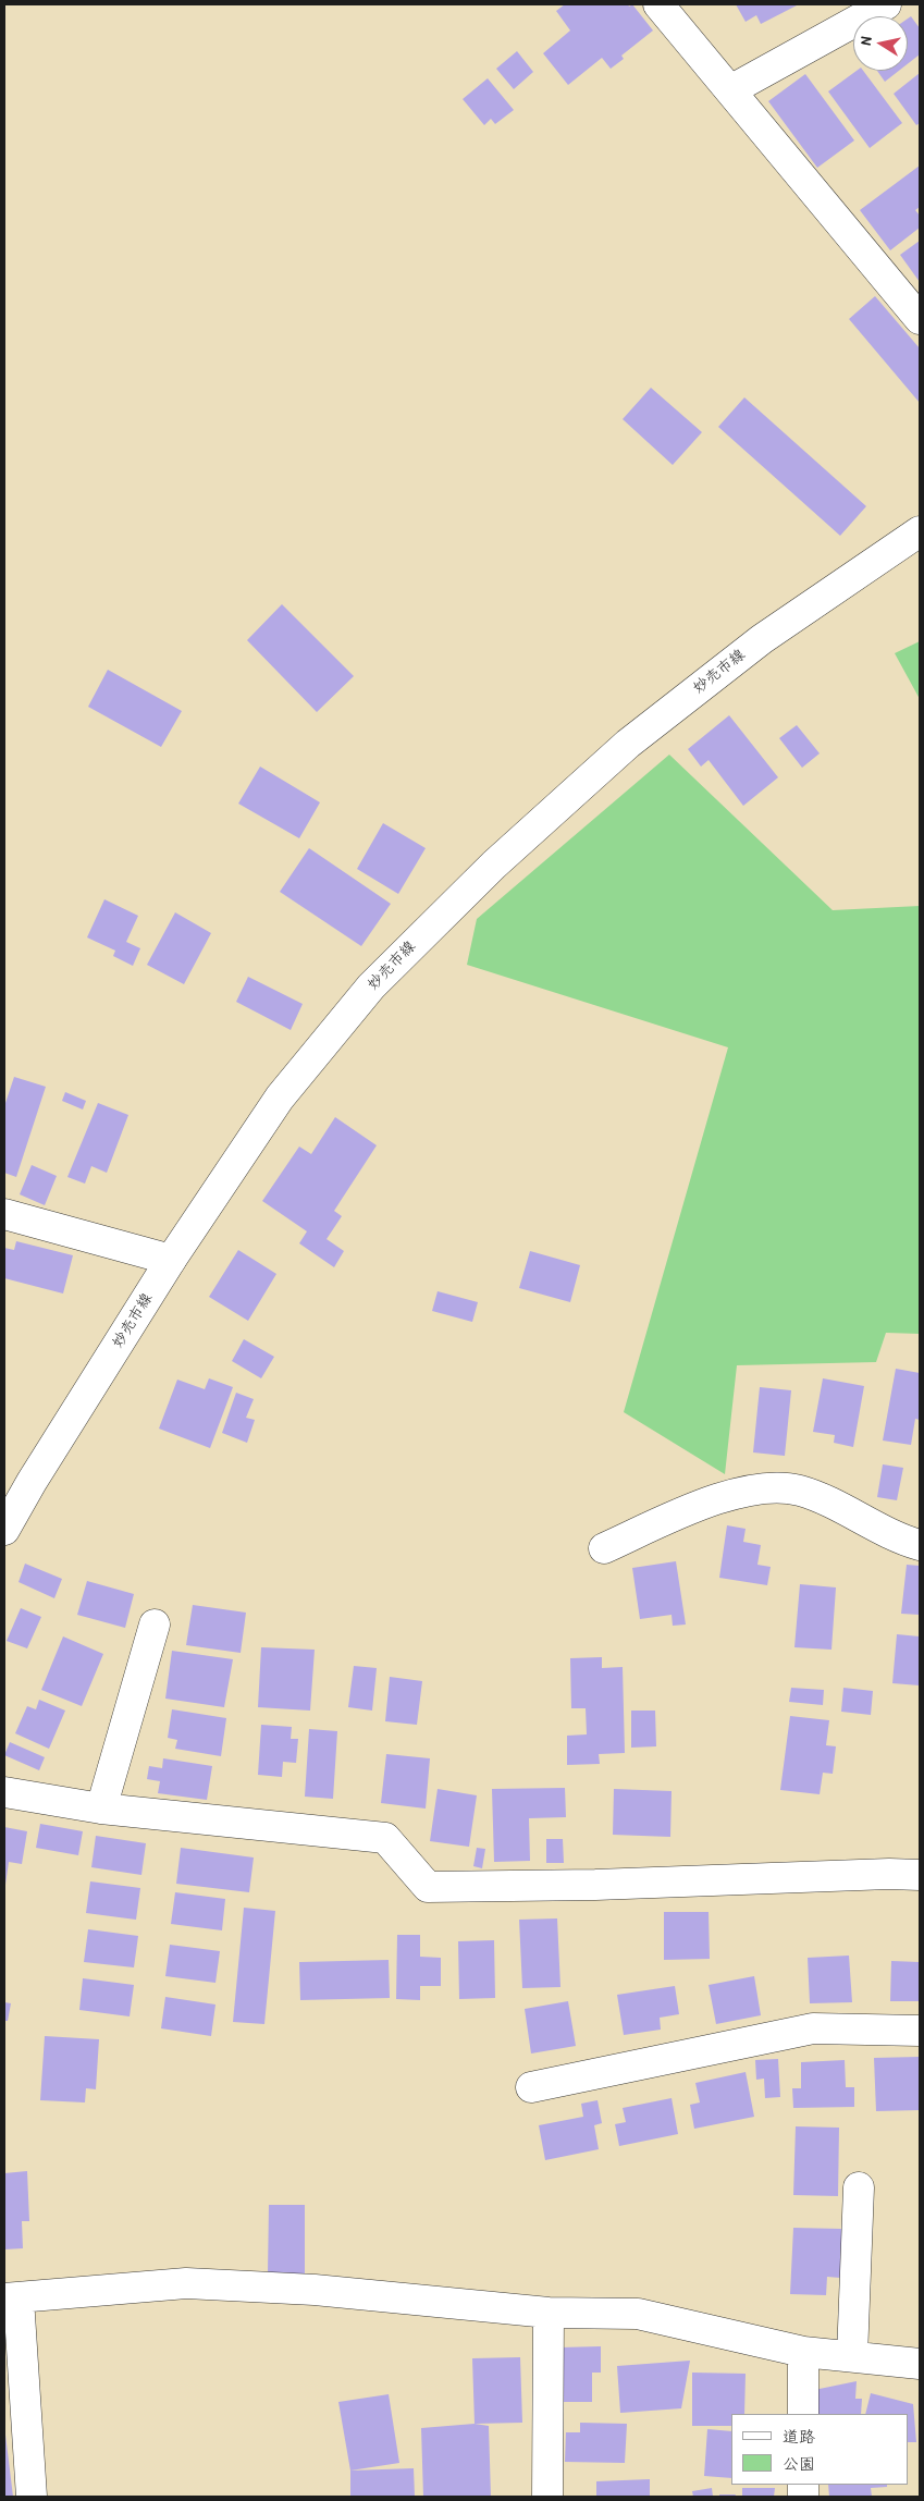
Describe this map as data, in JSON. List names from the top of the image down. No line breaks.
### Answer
{"streets":{"street":["妙売市線"]},"legend":["道路","公園"],"north":"left"}
